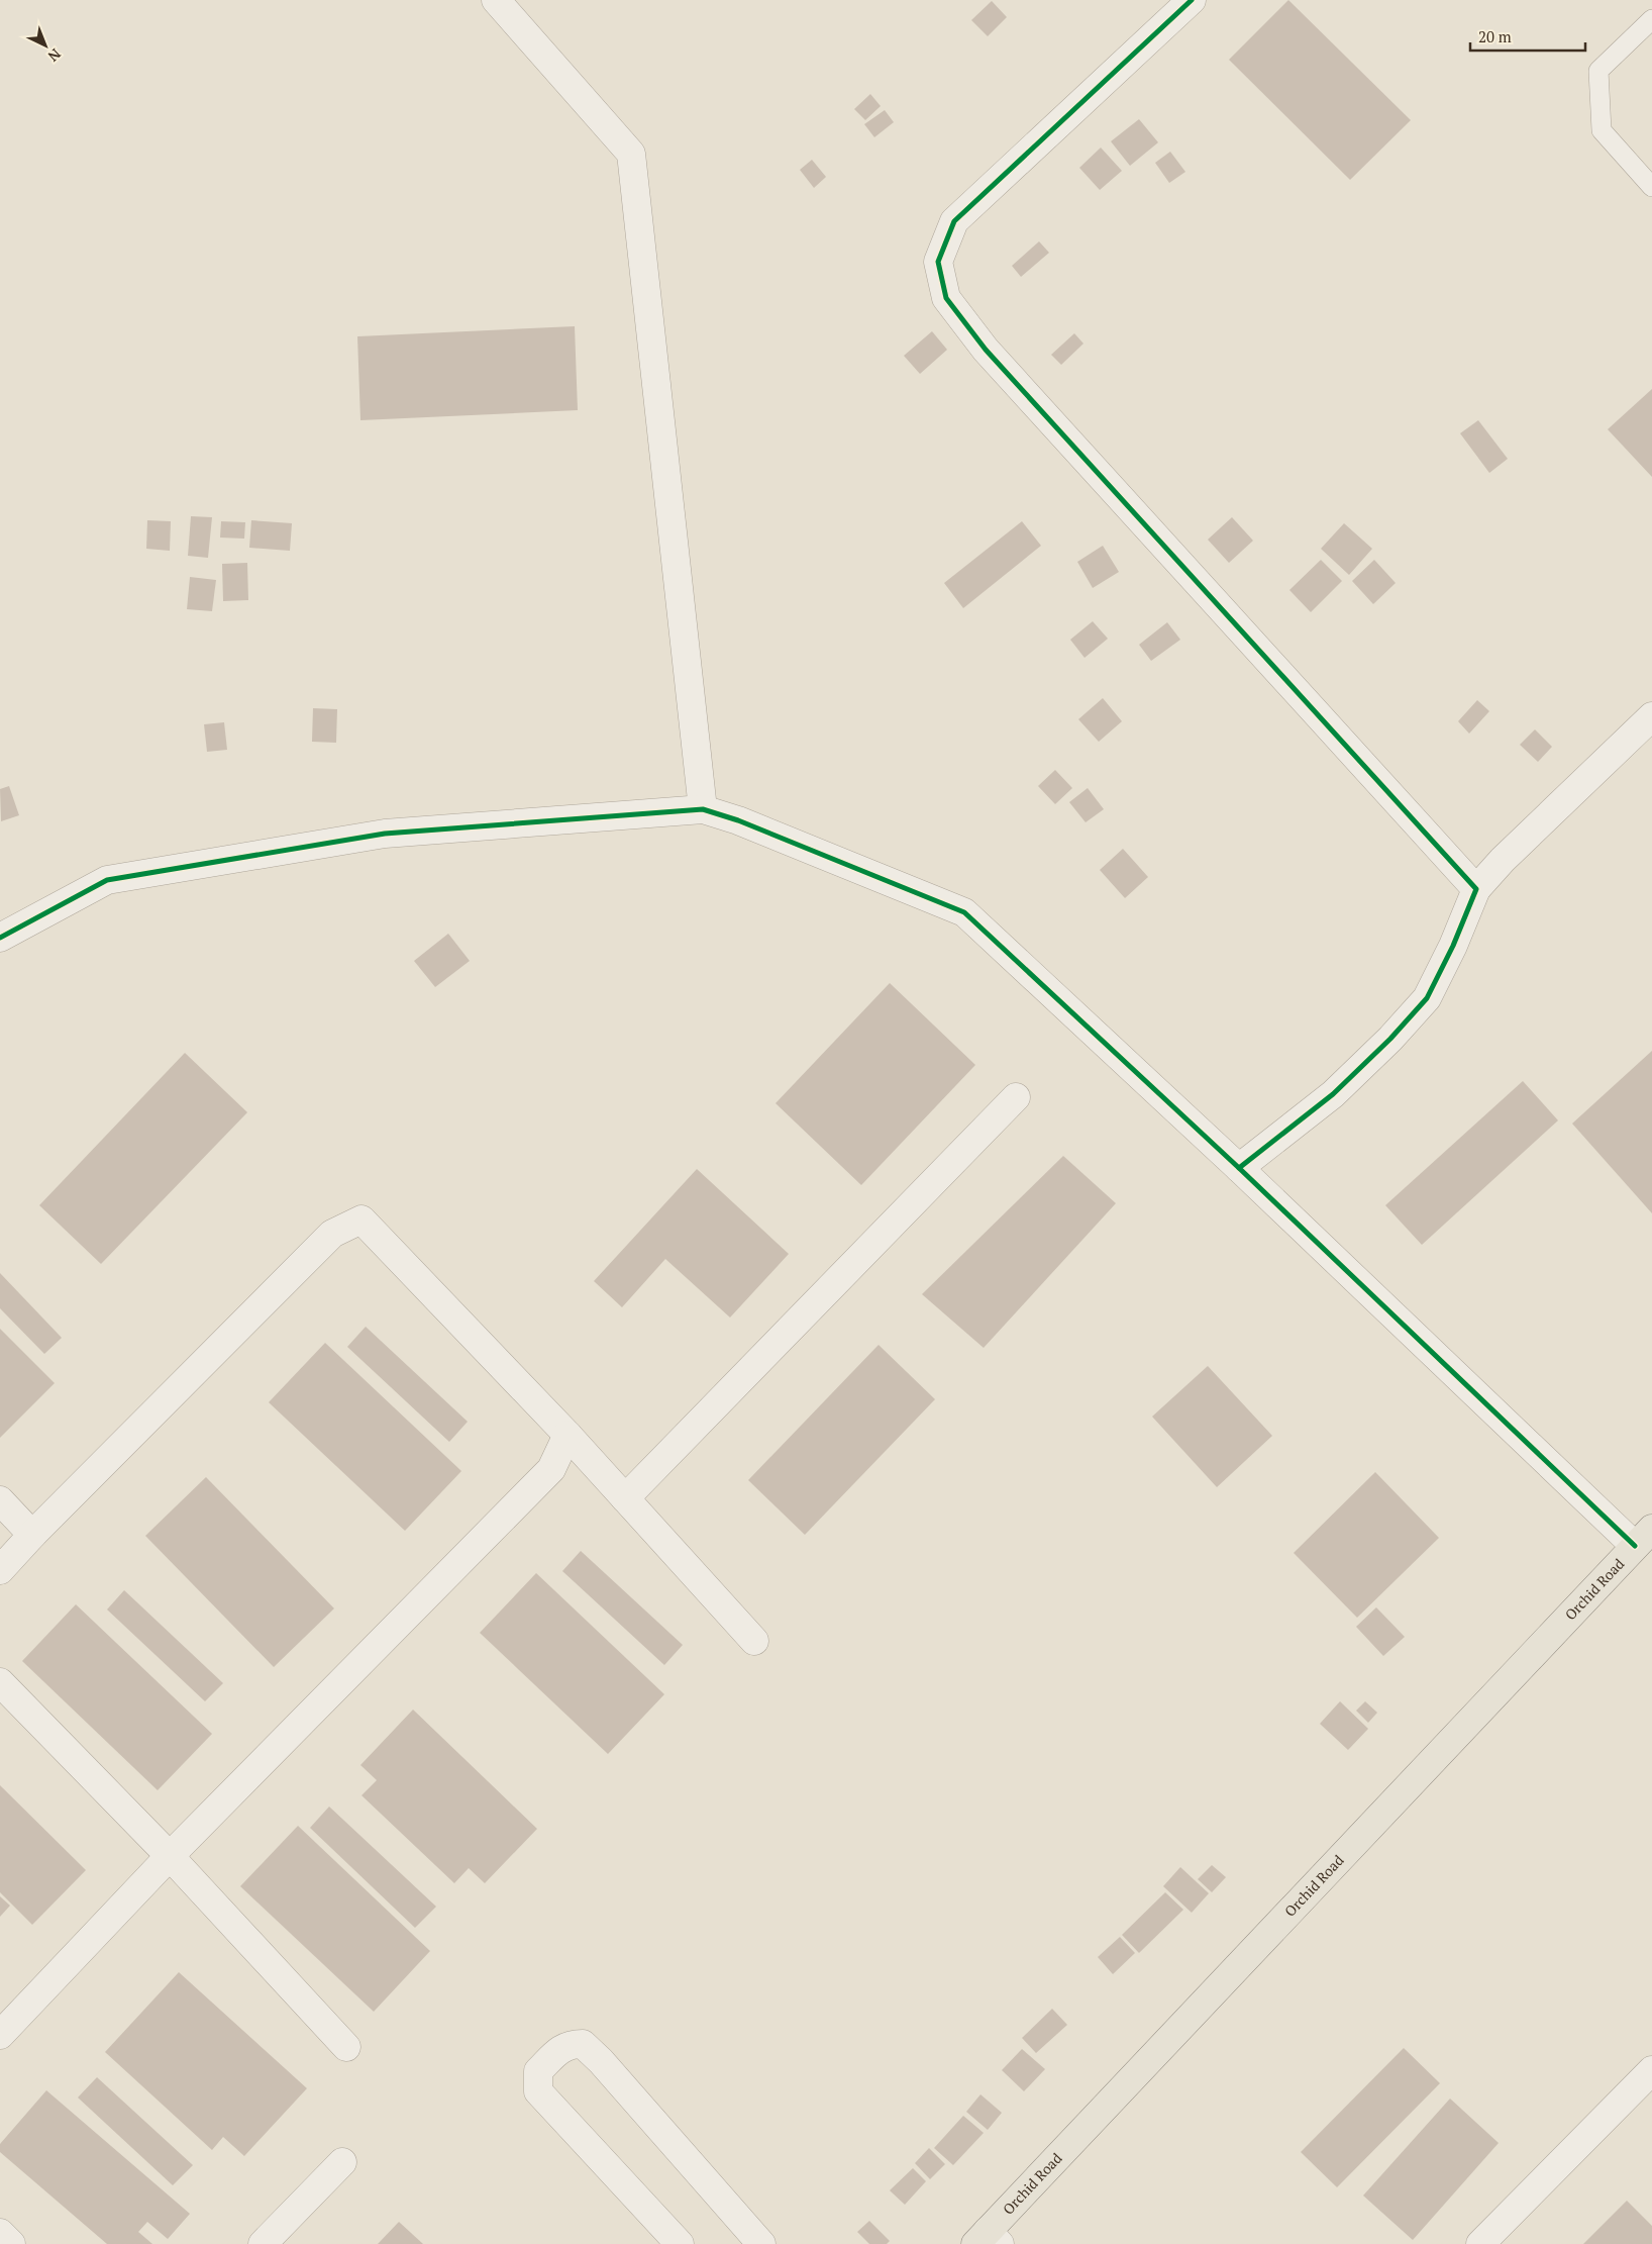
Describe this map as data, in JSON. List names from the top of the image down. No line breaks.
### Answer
{"streets":{"main road":["Orchid Road"]},"scale_bar":"20 m","north":"bottom right"}
